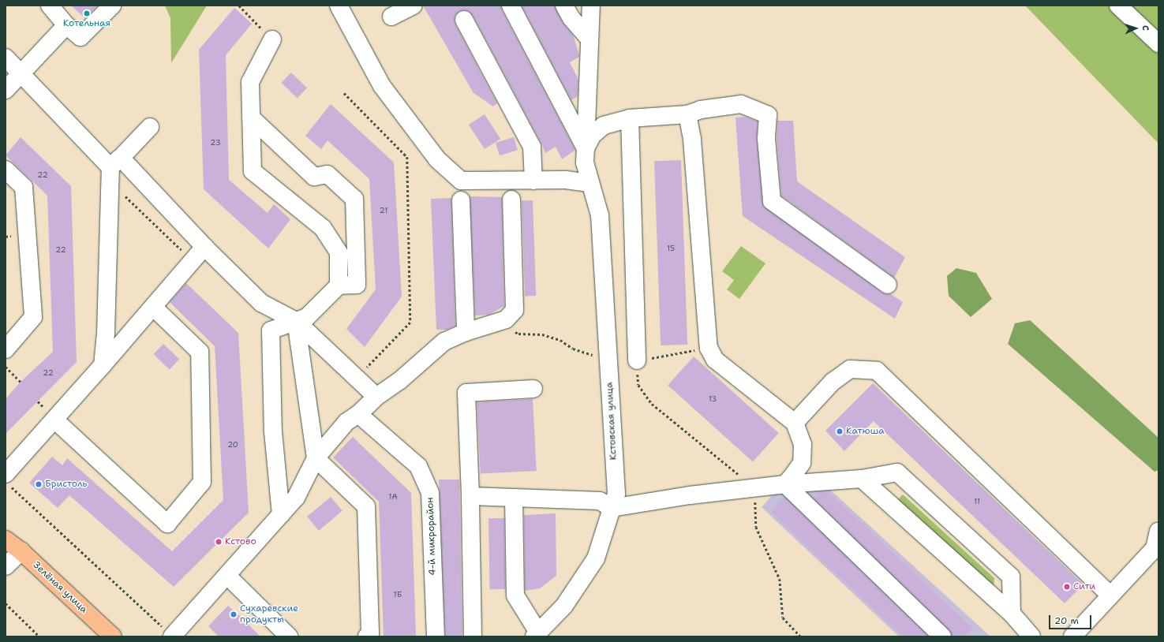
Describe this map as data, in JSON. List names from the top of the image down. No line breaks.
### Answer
{"streets":{"main road":["Зелёная улица"],"street":["Кстовская улица","4-й микрорайон"]},"places":["Котельная","Катюша","Бристоль","Кстово","Сити","Сухаревские продукты"],"house_numbers":["23","22","21","15","22","22","13","20","1А","11","1Б"],"scale_bar":"20 m","north":"right"}
